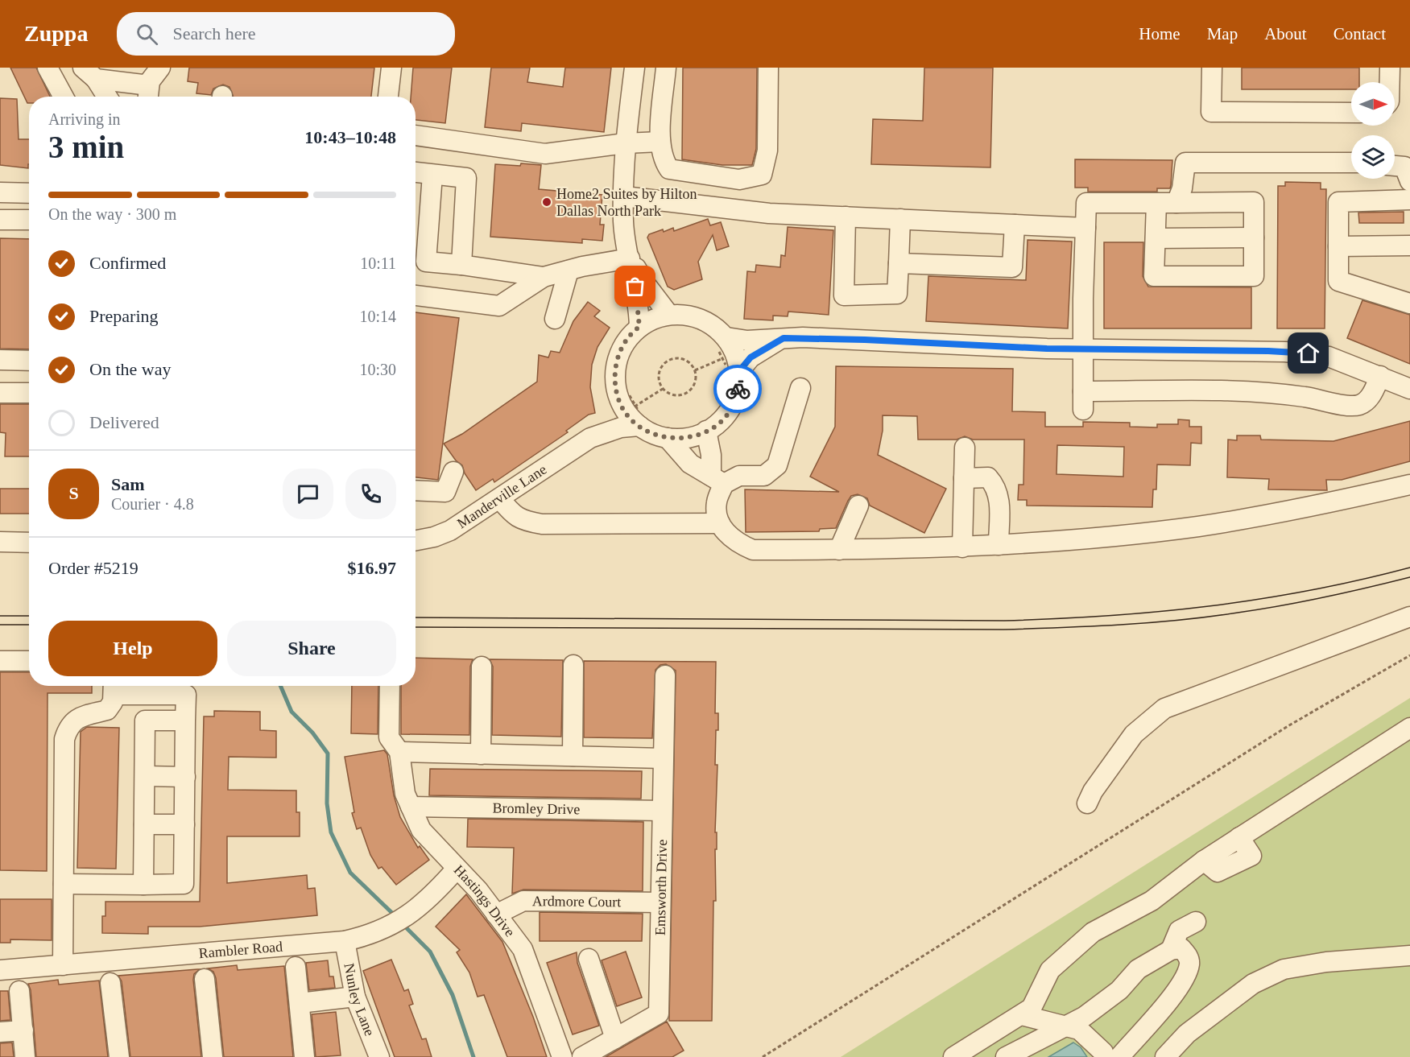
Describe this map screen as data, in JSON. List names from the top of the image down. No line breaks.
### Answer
{"streets":{"street":["Manderville Lane","Bromley Drive","Emsworth Drive","Ardmore Court","Hastings Drive","Rambler Road","Nunley Lane"]},"crossings":[["Bromley Drive","Emsworth Drive"],["Bromley Drive","Hastings Drive"],["Emsworth Drive","Ardmore Court"],["Ardmore Court","Hastings Drive"],["Hastings Drive","Rambler Road"],["Rambler Road","Nunley Lane"]],"places":["Home2 Suites by Hilton Dallas North Park"],"north":"right","page":{"header":"Zuppa","search":"Search here","nav":["Home","Map","About","Contact"],"heading":["3 min","Arriving in","10:43–10:48"],"panel":["Sam","Courier · 4.8","Order #5219","$16.97"],"bar":"On the way · 300 m","list":[["Confirmed","10:11"],["Preparing","10:14"],["On the way","10:30"],"Delivered"],"round":"S","buttons":["Help","Share"]}}
